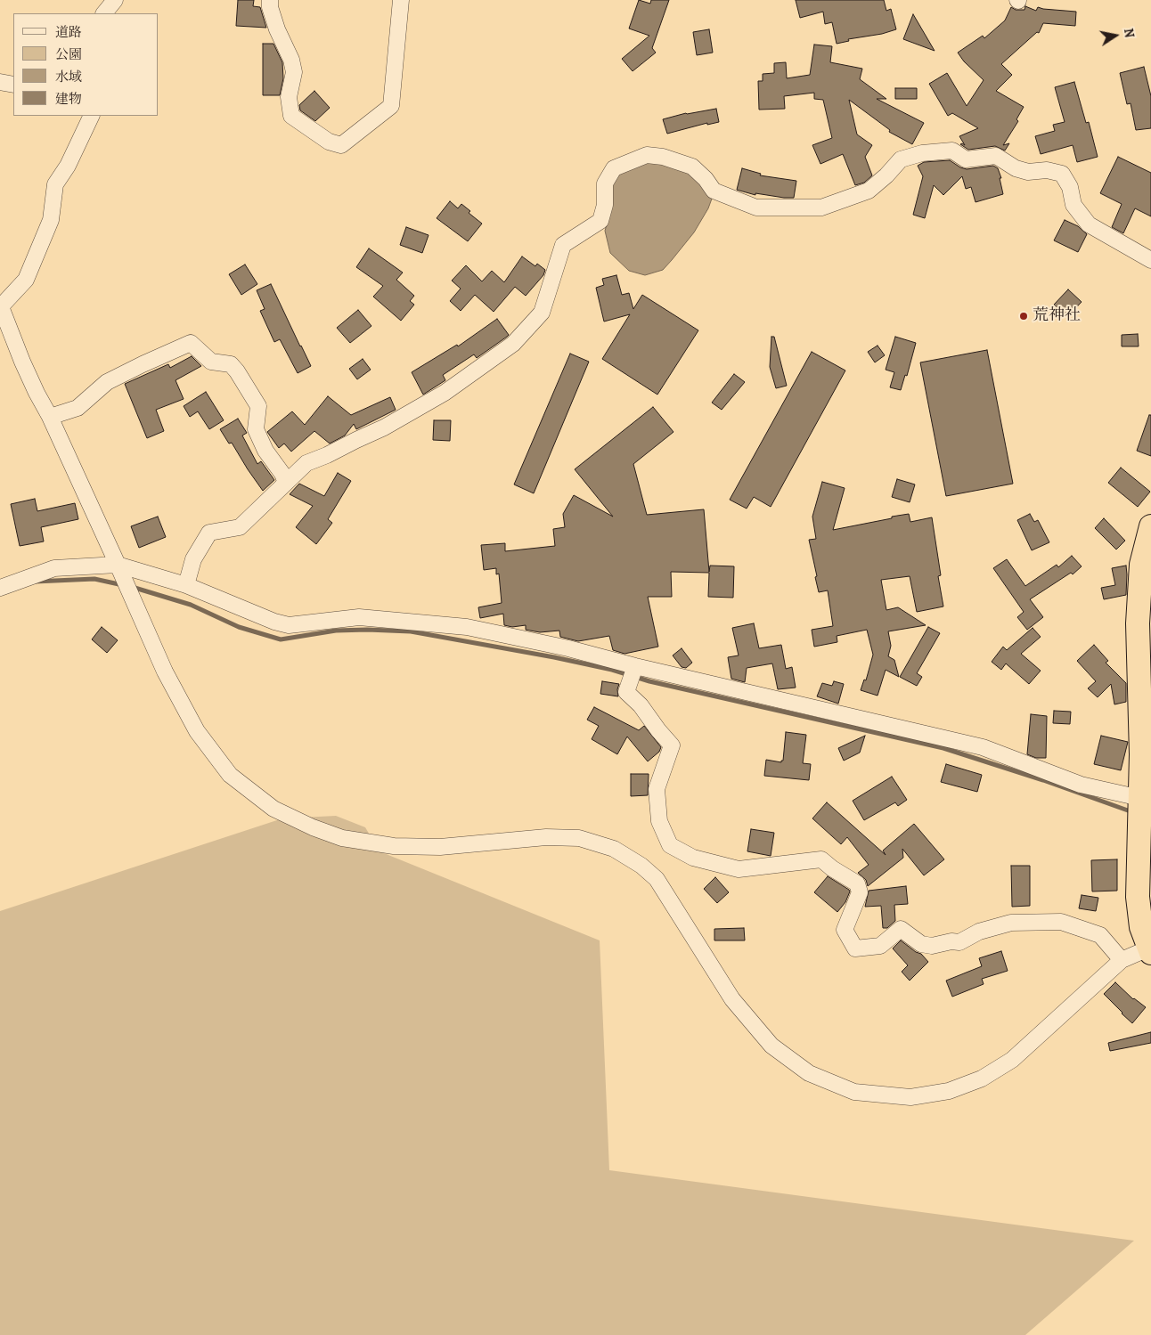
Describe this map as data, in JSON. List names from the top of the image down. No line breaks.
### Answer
{"places":["荒神社"],"legend":["道路","公園","水域","建物"],"north":"right"}
